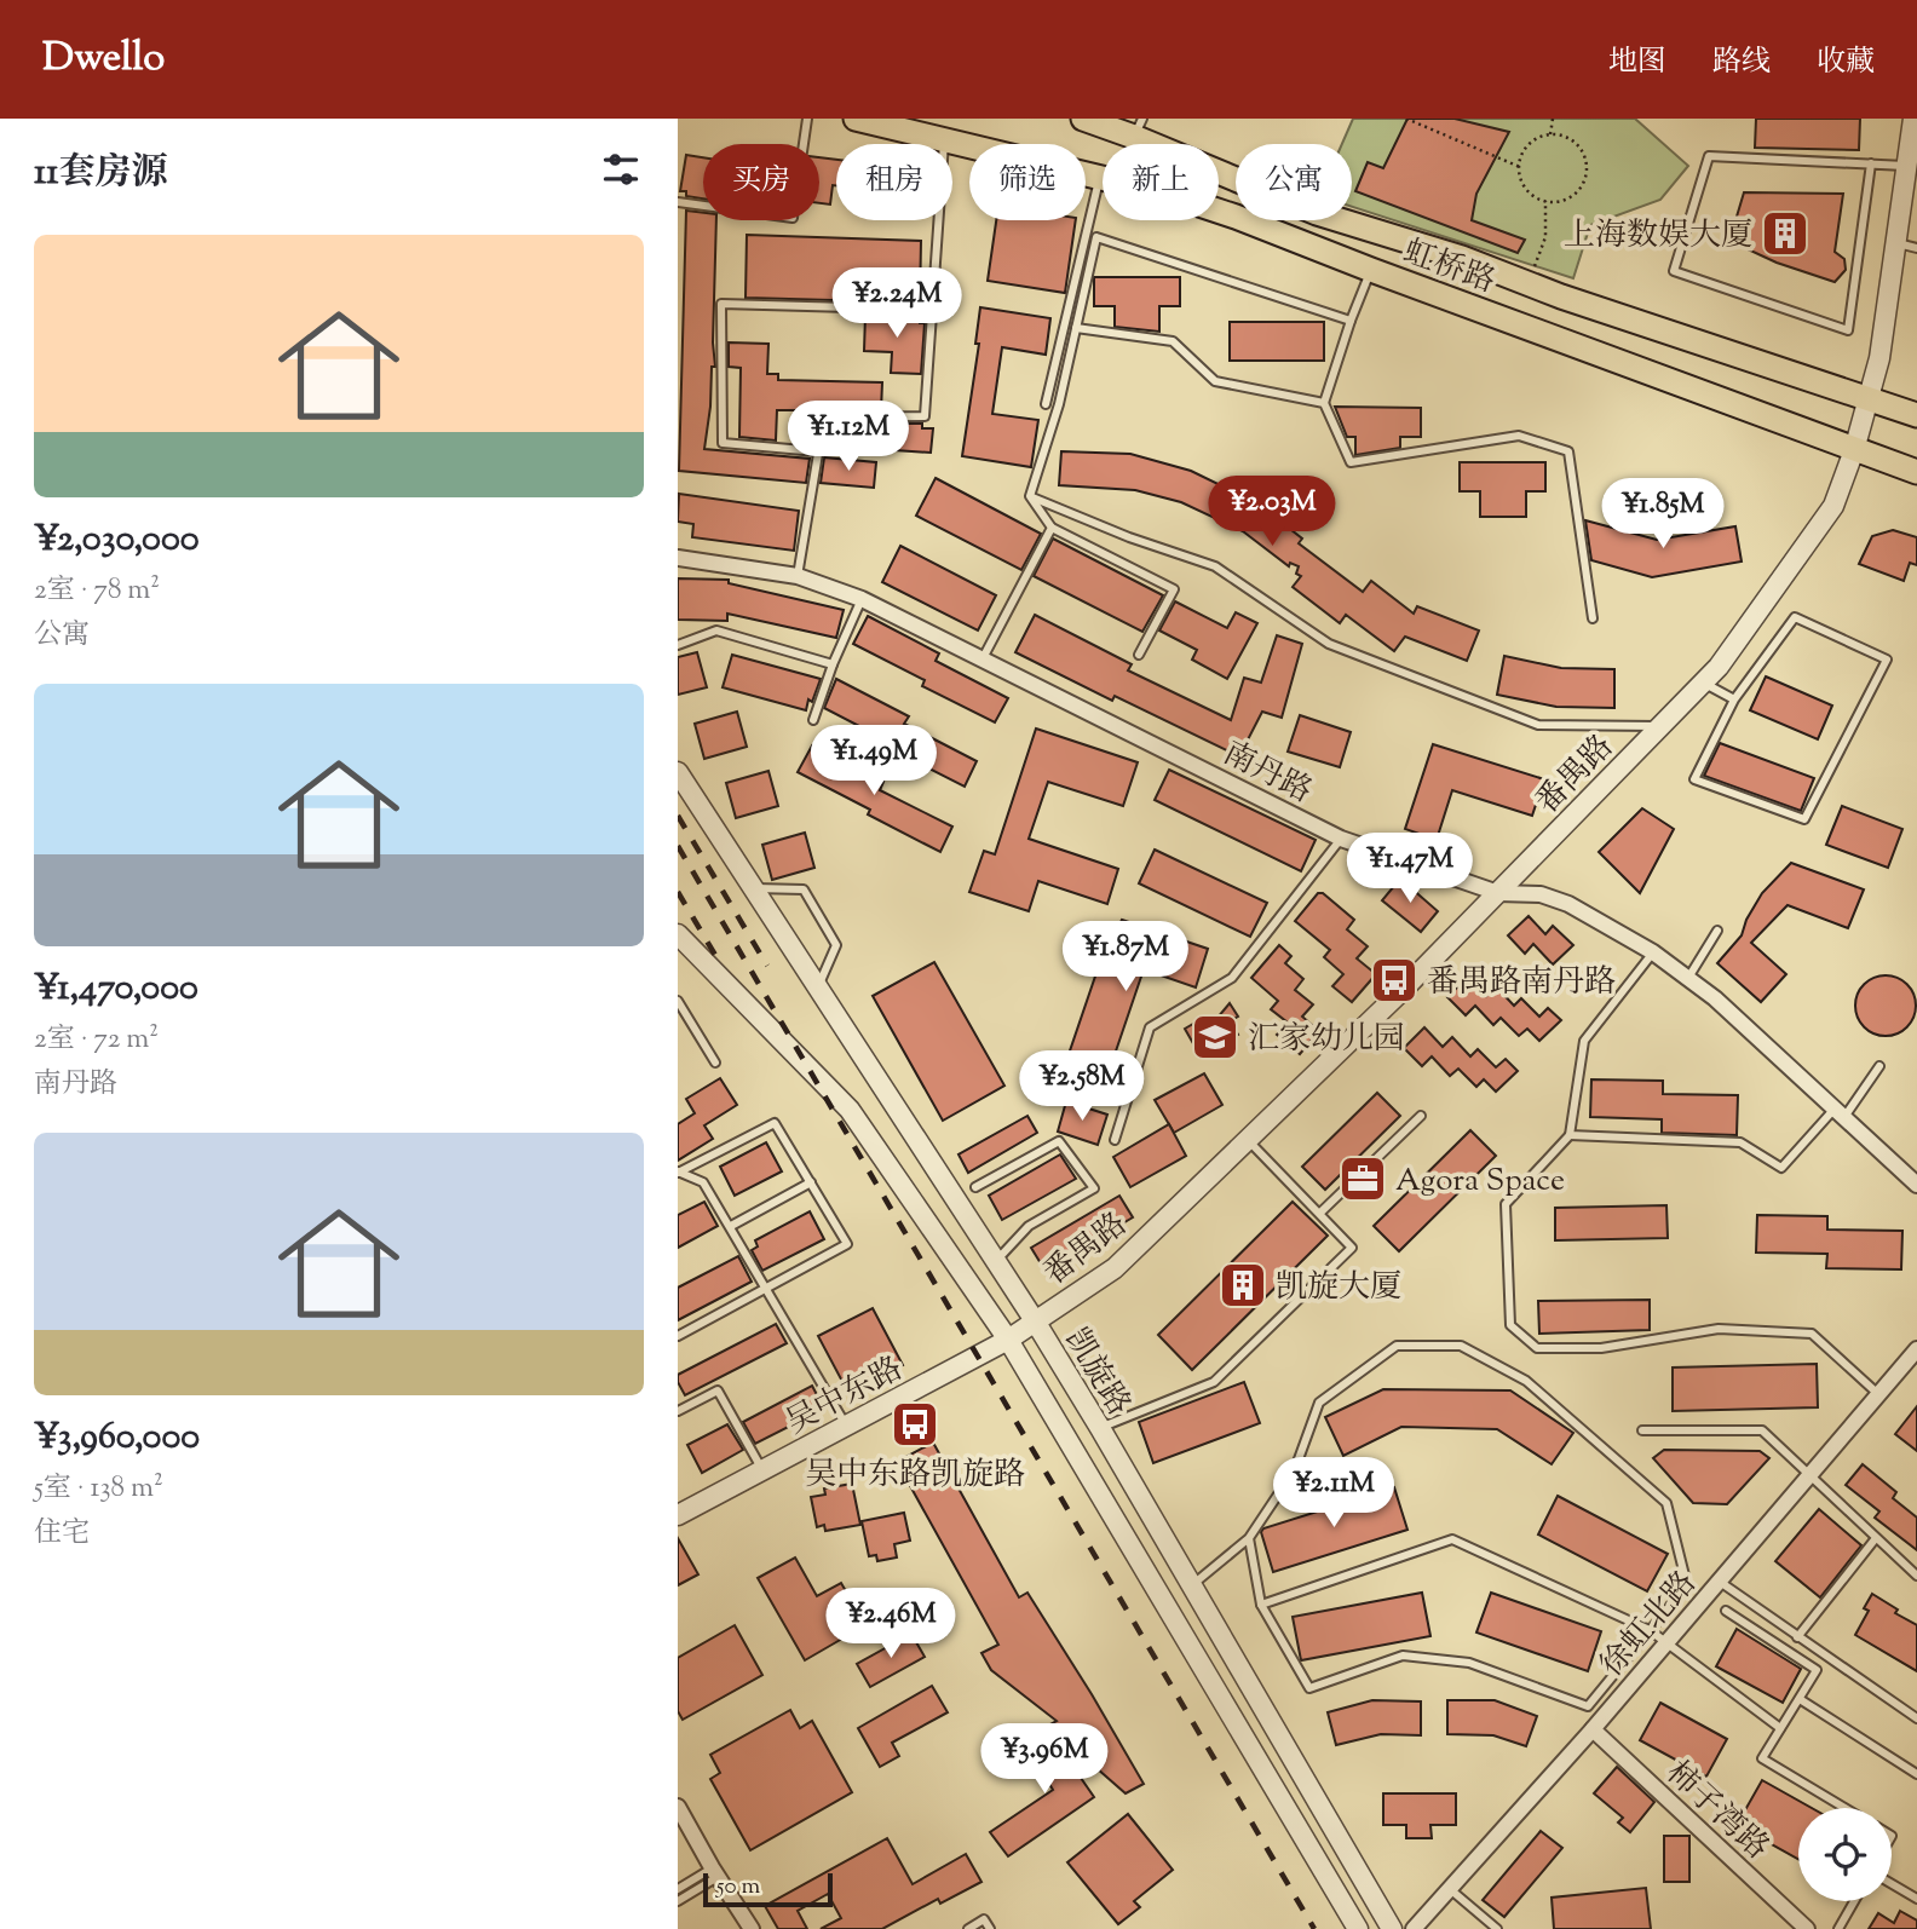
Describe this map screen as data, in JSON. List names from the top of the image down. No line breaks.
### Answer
{"streets":{"main road":["虹桥路"],"street":["南丹路","番禺路","凯旋路","吴中东路","徐虹北路","柿子湾路"]},"crossings":[["虹桥路","番禺路"],["南丹路","番禺路"],["番禺路","凯旋路"],["番禺路","吴中东路"],["凯旋路","吴中东路"],["徐虹北路","柿子湾路"]],"places":{"building":["上海数娱大厦","凯旋大厦"],"bus stop":["番禺路南丹路","吴中东路凯旋路"],"school or university":["汇家幼儿园"],"office":["Agora Space"]},"scale_bar":"50 m","page":{"header":"Dwello","nav":["地图","路线","收藏"],"heading":"11套房源","chip":["买房","租房","筛选","新上","公寓"],"list":[{"name":"¥2,030,000","note":"2室 · 78 m² · 公寓"},{"name":"¥1,470,000","note":"2室 · 72 m² · 南丹路"},{"name":"¥3,960,000","note":"5室 · 138 m² · 住宅"}],"price":["¥2.24M","¥1.12M","¥2.03M","¥1.85M","¥1.49M","¥1.47M","¥1.87M","¥2.58M","¥2.11M","¥2.46M","¥3.96M"],"scale":"50 m"}}
